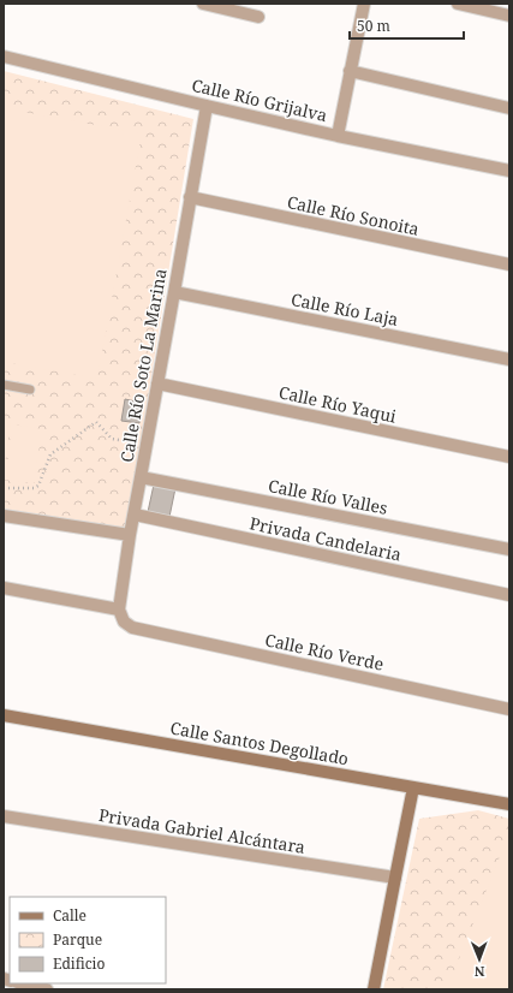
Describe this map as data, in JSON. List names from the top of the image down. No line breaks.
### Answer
{"streets":{"main road":["Calle Santos Degollado"],"street":["Calle Río Grijalva","Calle Río Sonoita","Calle Río Laja","Calle Río Soto La Marina","Calle Río Yaqui","Calle Río Valles","Privada Candelaria","Calle Río Verde","Privada Gabriel Alcántara"]},"crossings":[["Calle Río Grijalva","Calle Río Soto La Marina"],["Calle Río Sonoita","Calle Río Soto La Marina"],["Calle Río Laja","Calle Río Soto La Marina"],["Calle Río Soto La Marina","Calle Río Yaqui"],["Calle Río Soto La Marina","Calle Río Valles"],["Calle Río Soto La Marina","Privada Candelaria"],["Calle Río Soto La Marina","Calle Río Verde"]],"legend":["Calle","Parque","Edificio"],"scale_bar":"50 m","north":"bottom"}
